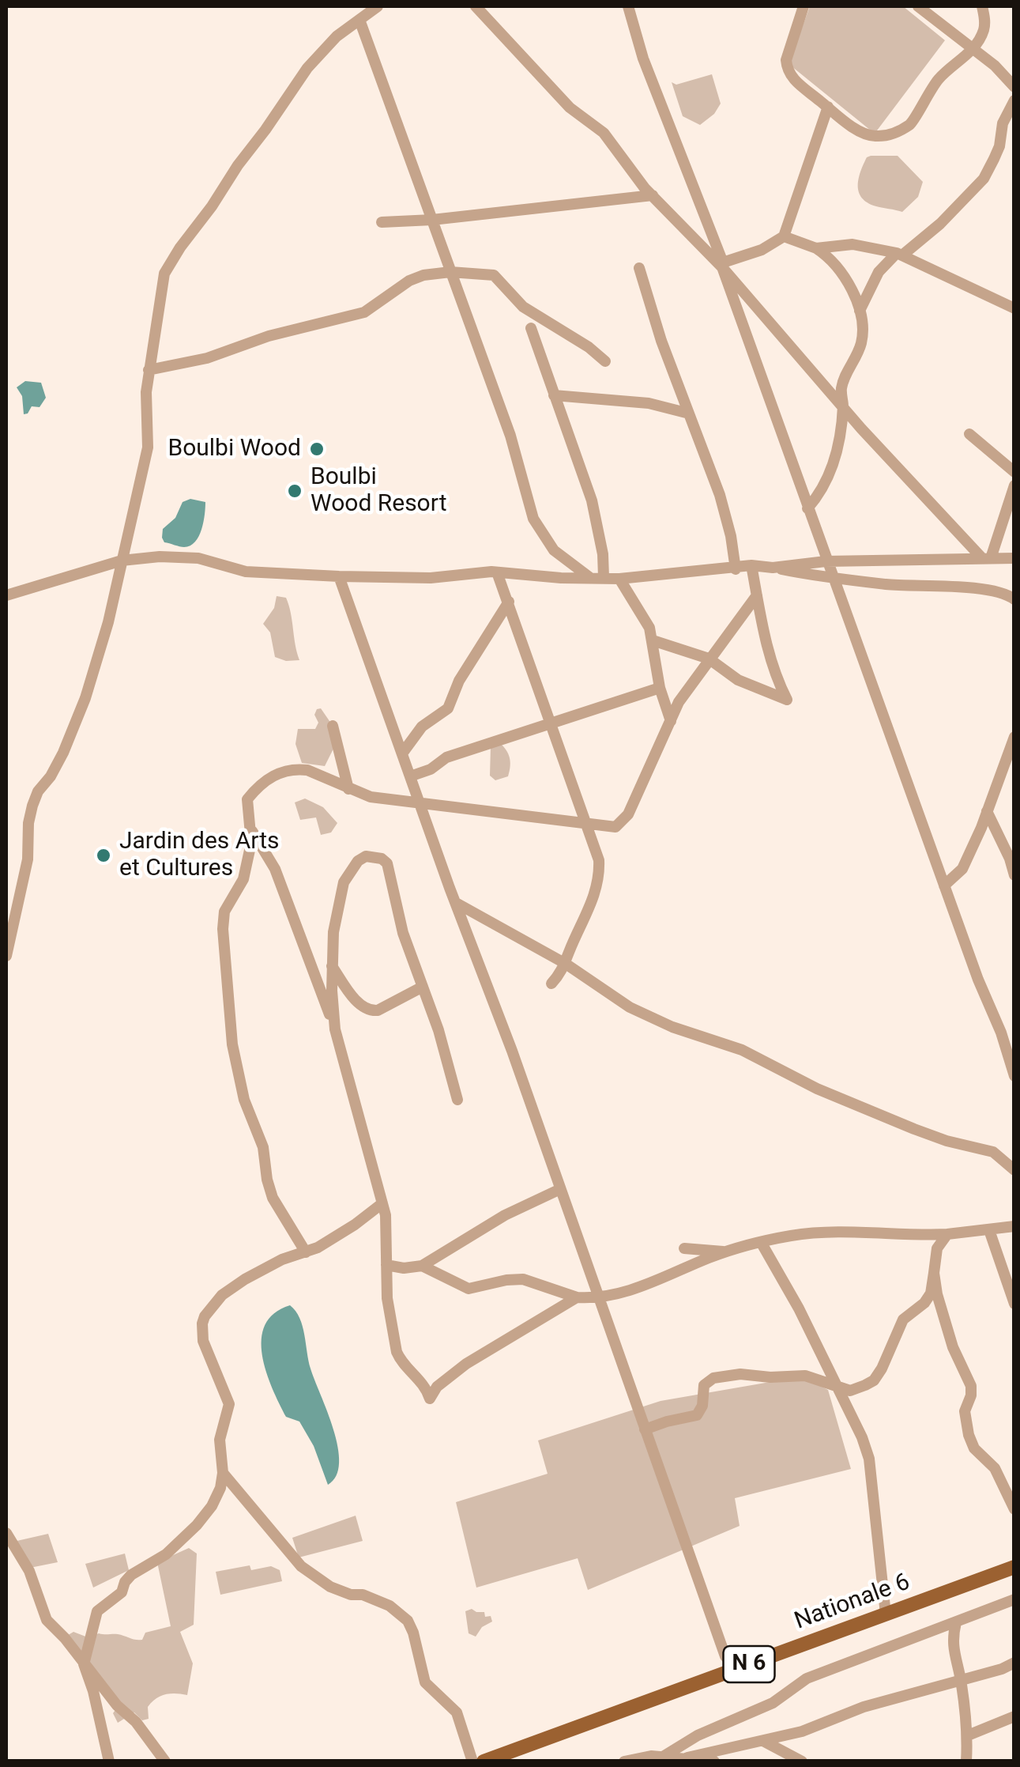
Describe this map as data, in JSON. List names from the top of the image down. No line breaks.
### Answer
{"streets":{"main road":["Nationale 6","N 6"]},"places":["Boulbi Wood","Boulbi Wood Resort","Jardin des Arts et Cultures"]}
